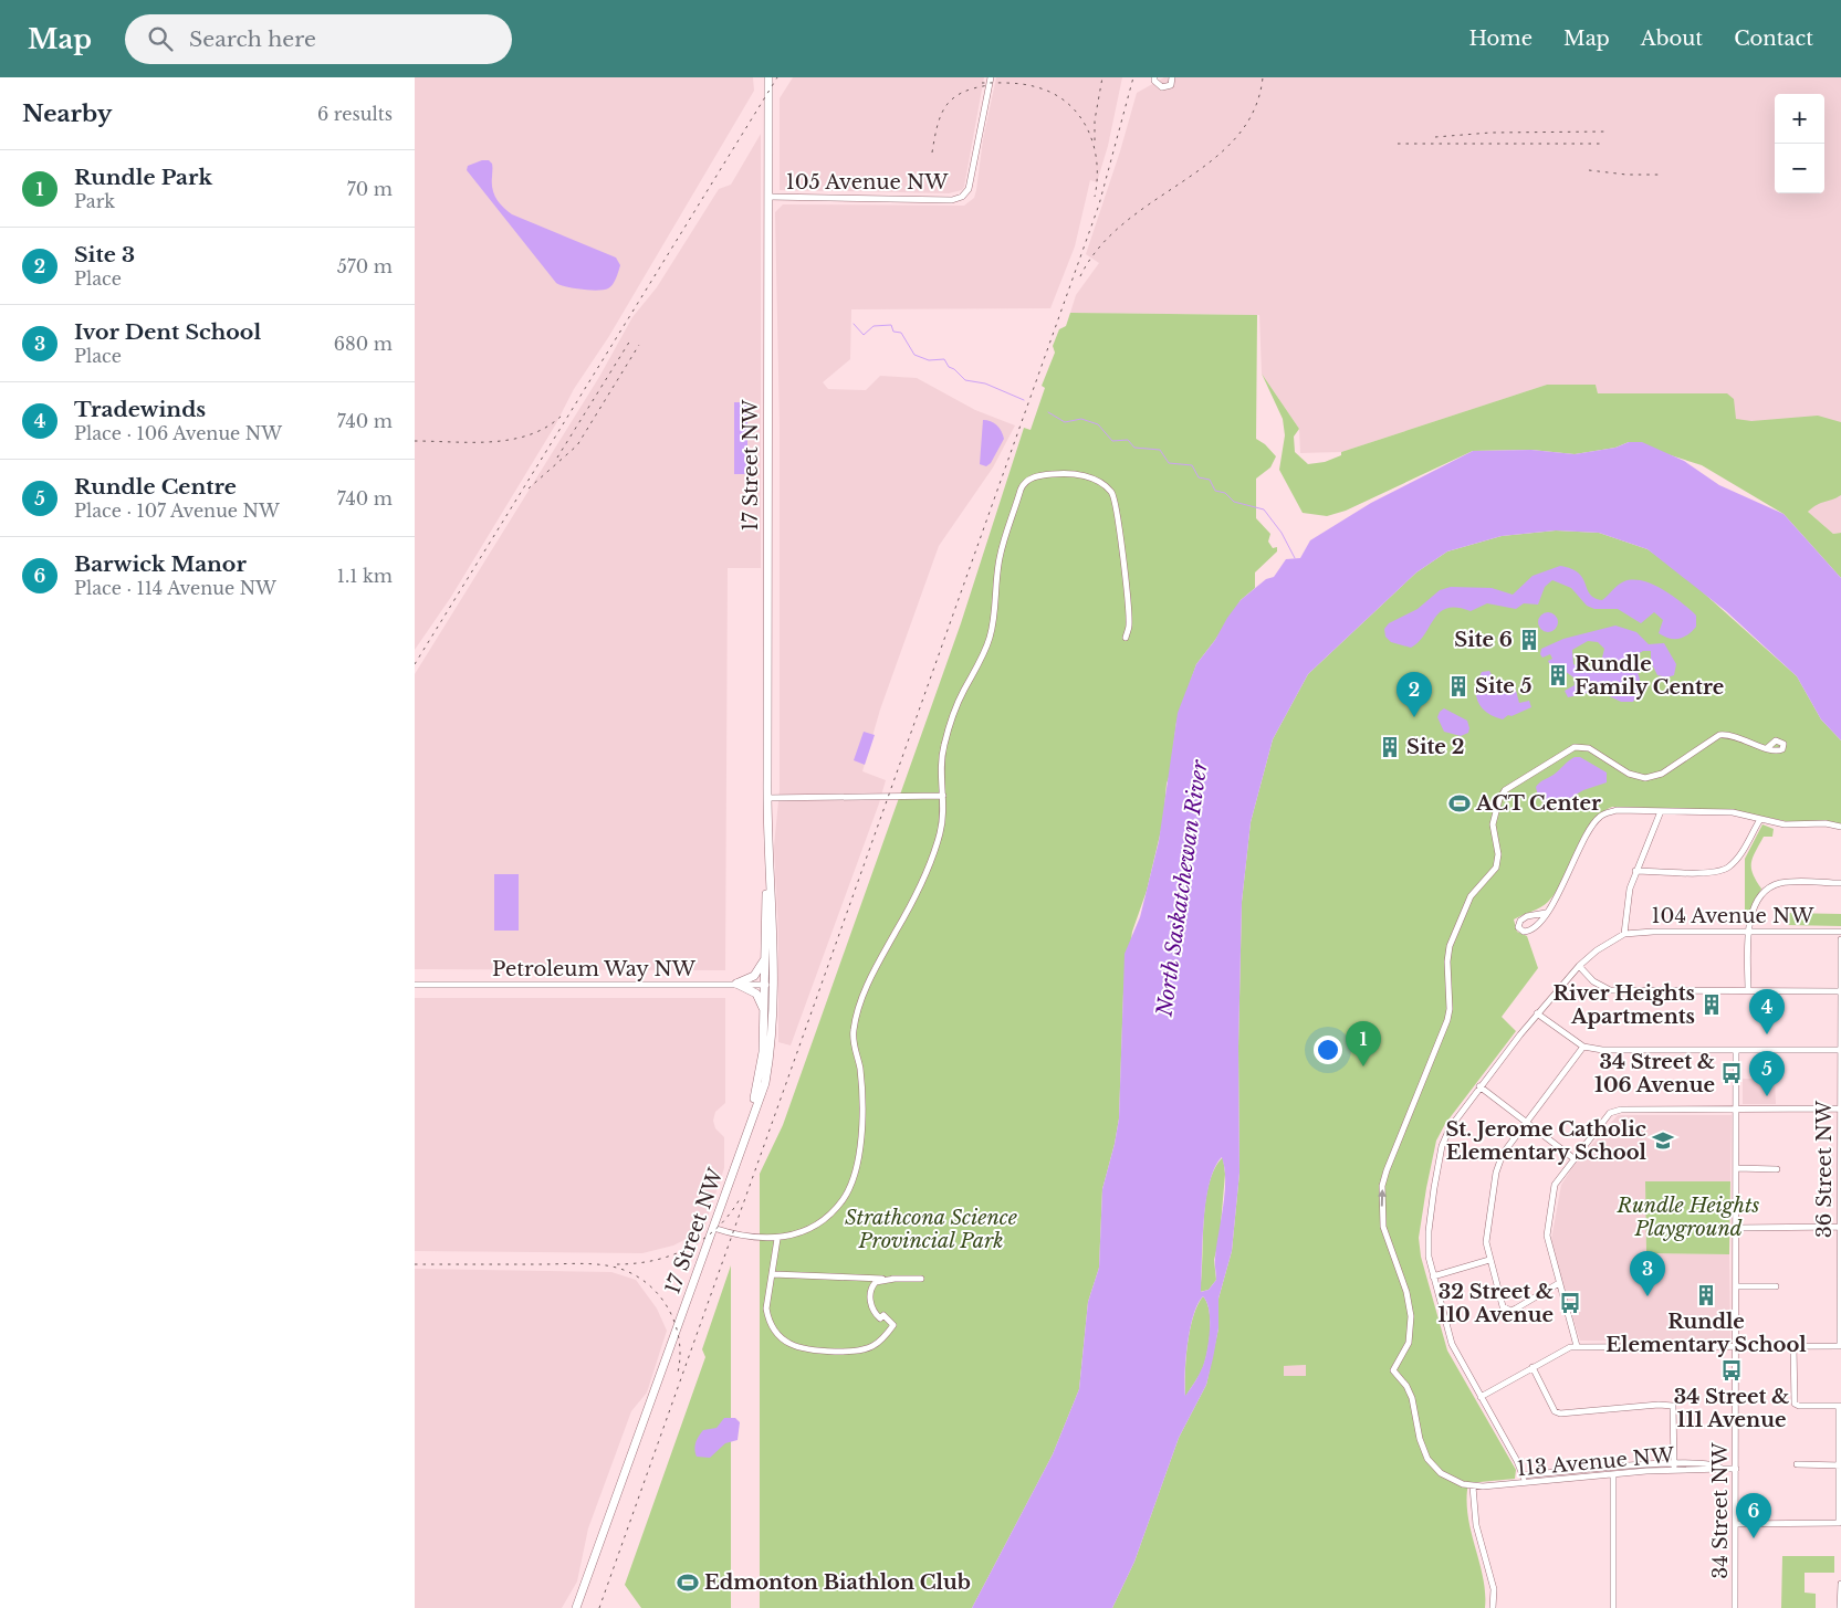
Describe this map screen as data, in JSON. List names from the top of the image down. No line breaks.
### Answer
{"streets":{"main road":["17 Street NW"],"street":["105 Avenue NW","104 Avenue NW","Petroleum Way NW","36 Street NW","113 Avenue NW","34 Street NW"]},"crossings":[["105 Avenue NW","17 Street NW"],["17 Street NW","Petroleum Way NW"],["113 Avenue NW","34 Street NW"]],"water":["North Saskatchewan River"],"parks":["Rundle Heights Playground","Strathcona Science Provincial Park"],"places":{"building":["Site 6","Rundle Family Centre","Site 5","Site 2","River Heights Apartments","Rundle Elementary School"],"sports":["ACT Center","Edmonton Biathlon Club"],"bus stop":["34 Street & 106 Avenue","32 Street & 110 Avenue","34 Street & 111 Avenue"],"school or university":["St. Jerome Catholic Elementary School"]},"page":{"header":"Map","search":"Search here","nav":["Home","Map","About","Contact"],"heading":["Nearby","6 results"],"map_buttons":["+","−"],"list":[{"mark":"1","name":"Rundle Park","note":"Park","value":"70 m"},{"mark":"2","name":"Site 3","note":"Place","value":"570 m"},{"mark":"3","name":"Ivor Dent School","note":"Place","value":"680 m"},{"mark":"4","name":"Tradewinds","note":"Place · 106 Avenue NW","value":"740 m"},{"mark":"5","name":"Rundle Centre","note":"Place · 107 Avenue NW","value":"740 m"},{"mark":"6","name":"Barwick Manor","note":"Place · 114 Avenue NW","value":"1.1 km"}],"pins":["2","4","1","5","3","6"]}}
